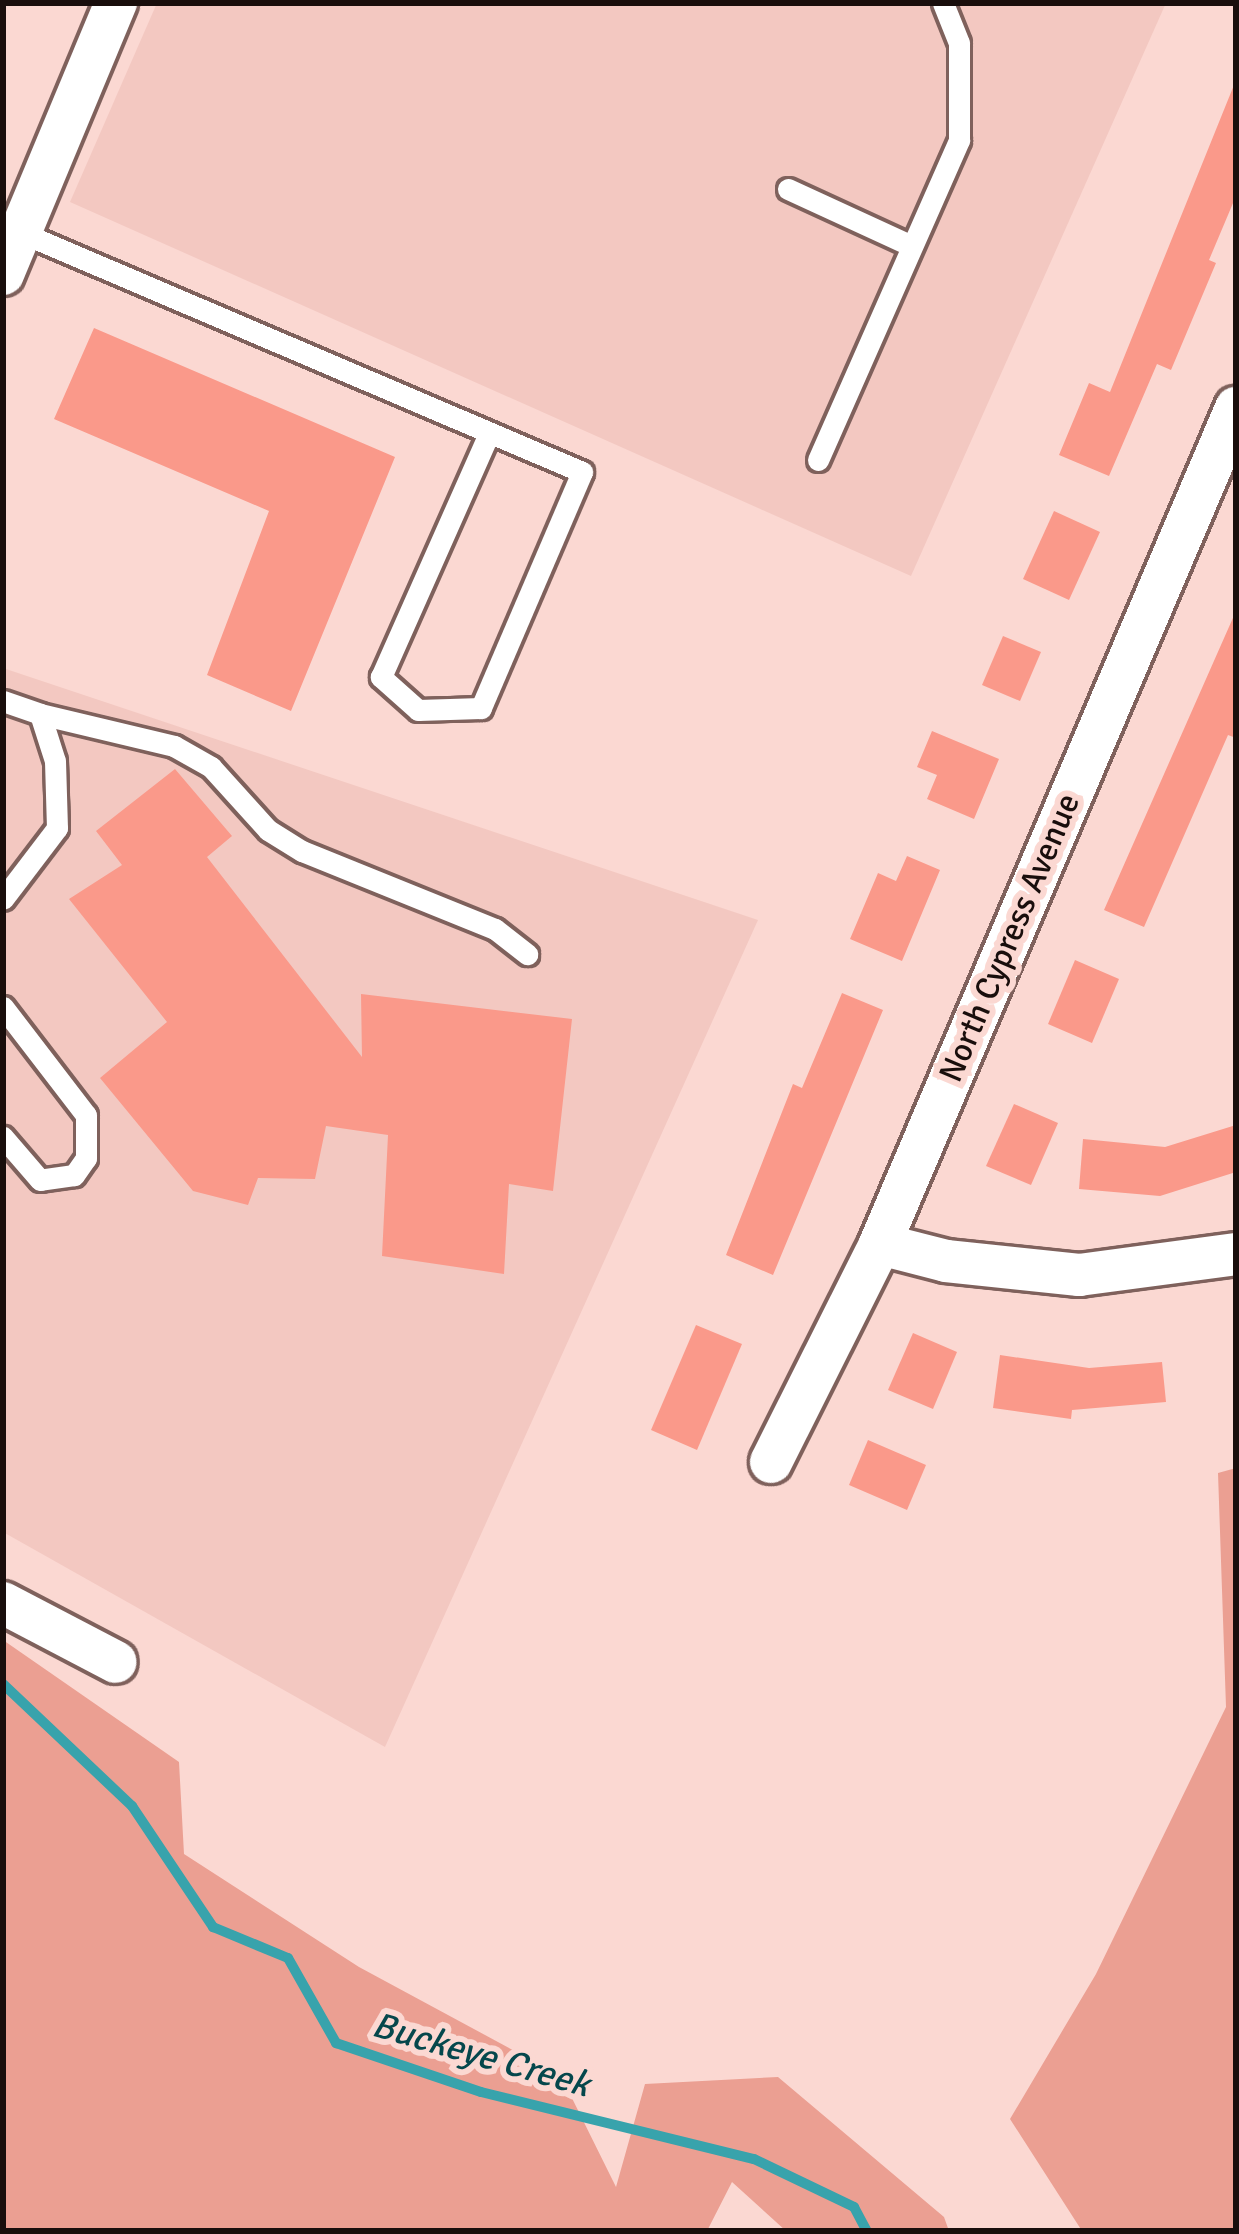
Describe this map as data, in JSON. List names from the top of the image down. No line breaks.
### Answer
{"streets":{"street":["North Cypress Avenue"]},"water":["Buckeye Creek"]}
